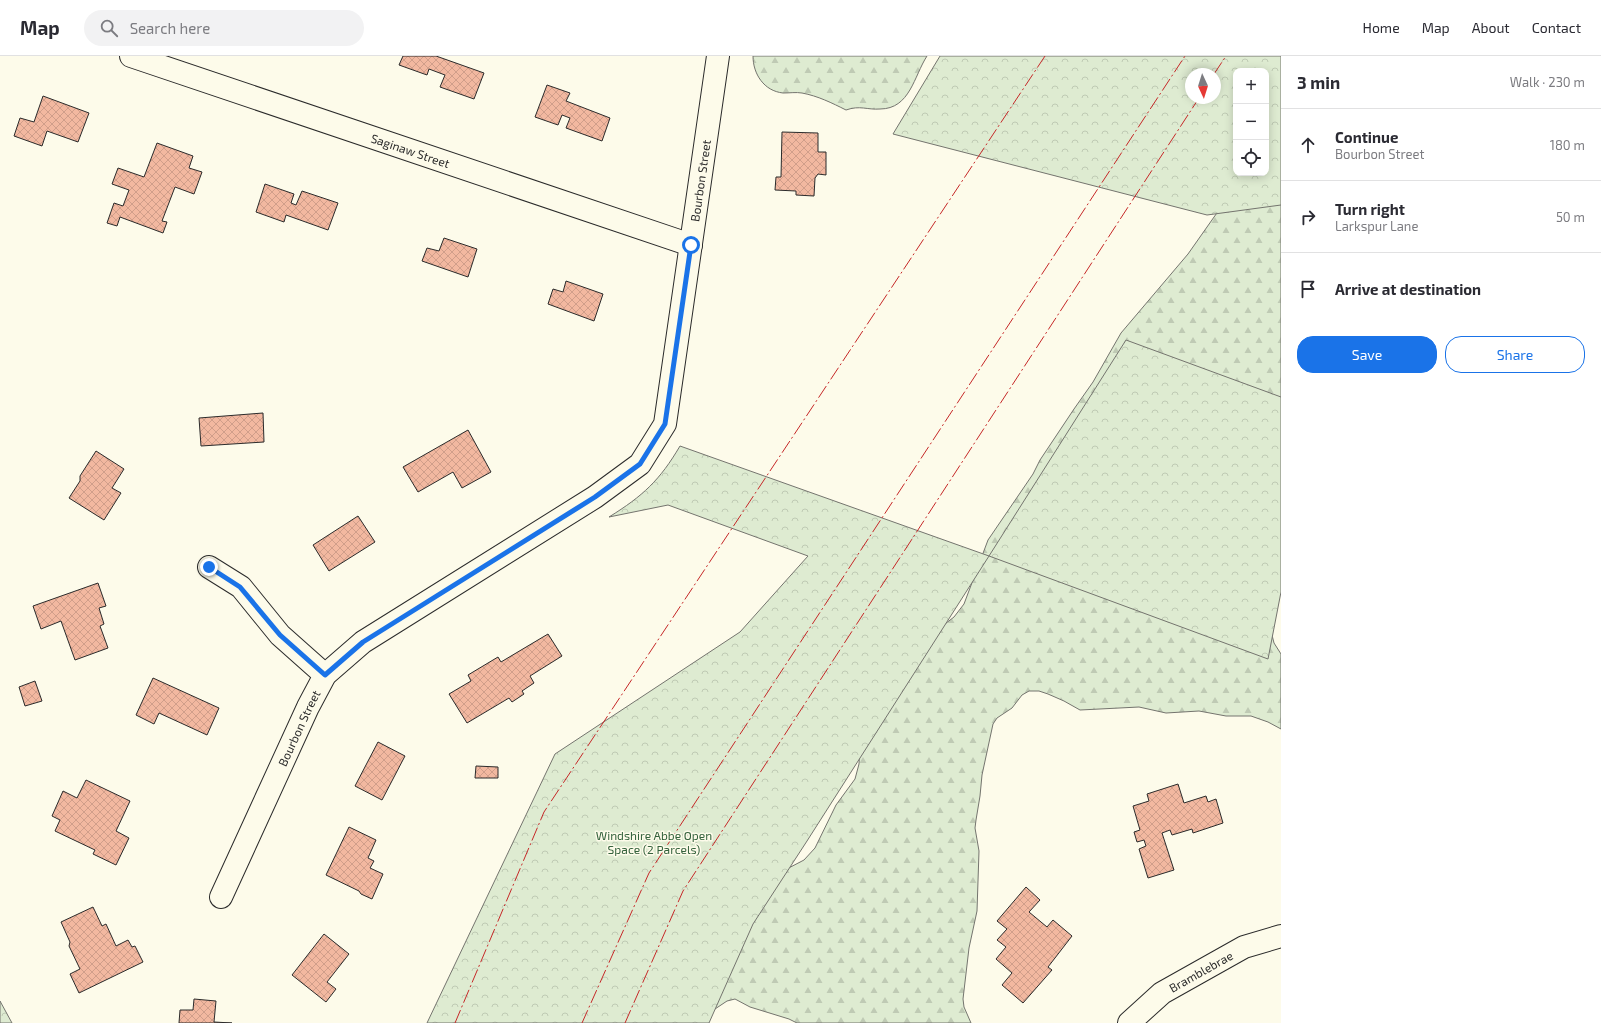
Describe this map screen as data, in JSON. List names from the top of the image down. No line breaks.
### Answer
{"streets":{"street":["Saginaw Street","Bourbon Street","Bramblebrae"]},"crossings":[["Saginaw Street","Bourbon Street"]],"parks":["Windshire Abbe Open Space (2 Parcels)"],"north":"bottom","page":{"header":"Map","search":"Search here","nav":["Home","Map","About","Contact"],"heading":["3 min","Walk · 230 m"],"map_buttons":["+","−"],"list":[["Continue","Bourbon Street","180 m"],["Turn right","Larkspur Lane","50 m"],"Arrive at destination"],"buttons":["Save","Share"]}}
